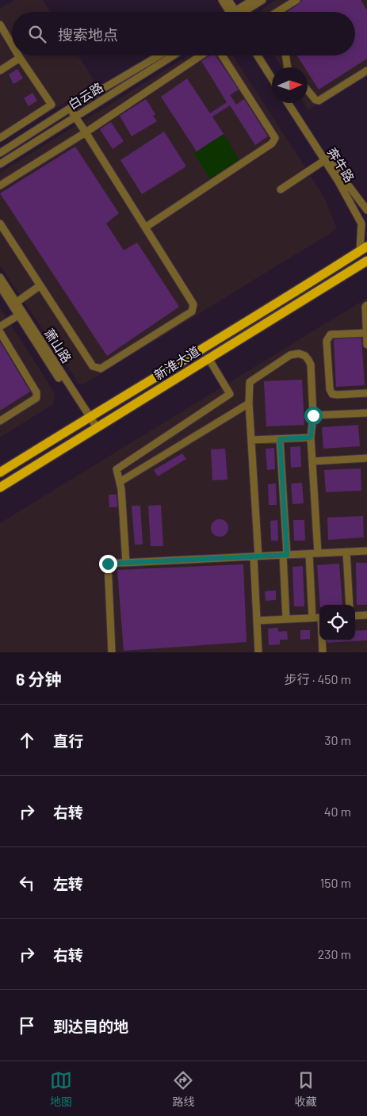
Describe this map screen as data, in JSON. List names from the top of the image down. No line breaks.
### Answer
{"streets":{"main road":["新淮大道"],"street":["白云路","奔牛路","萧山路"]},"crossings":[["奔牛路","新淮大道"],["萧山路","新淮大道"]],"north":"right","page":{"search":"搜索地点","heading":["6 分钟","步行 · 450 m"],"list":[["直行","30 m"],["右转","40 m"],["左转","150 m"],["右转","230 m"],"到达目的地"],"nav":["地图","路线","收藏"]}}
